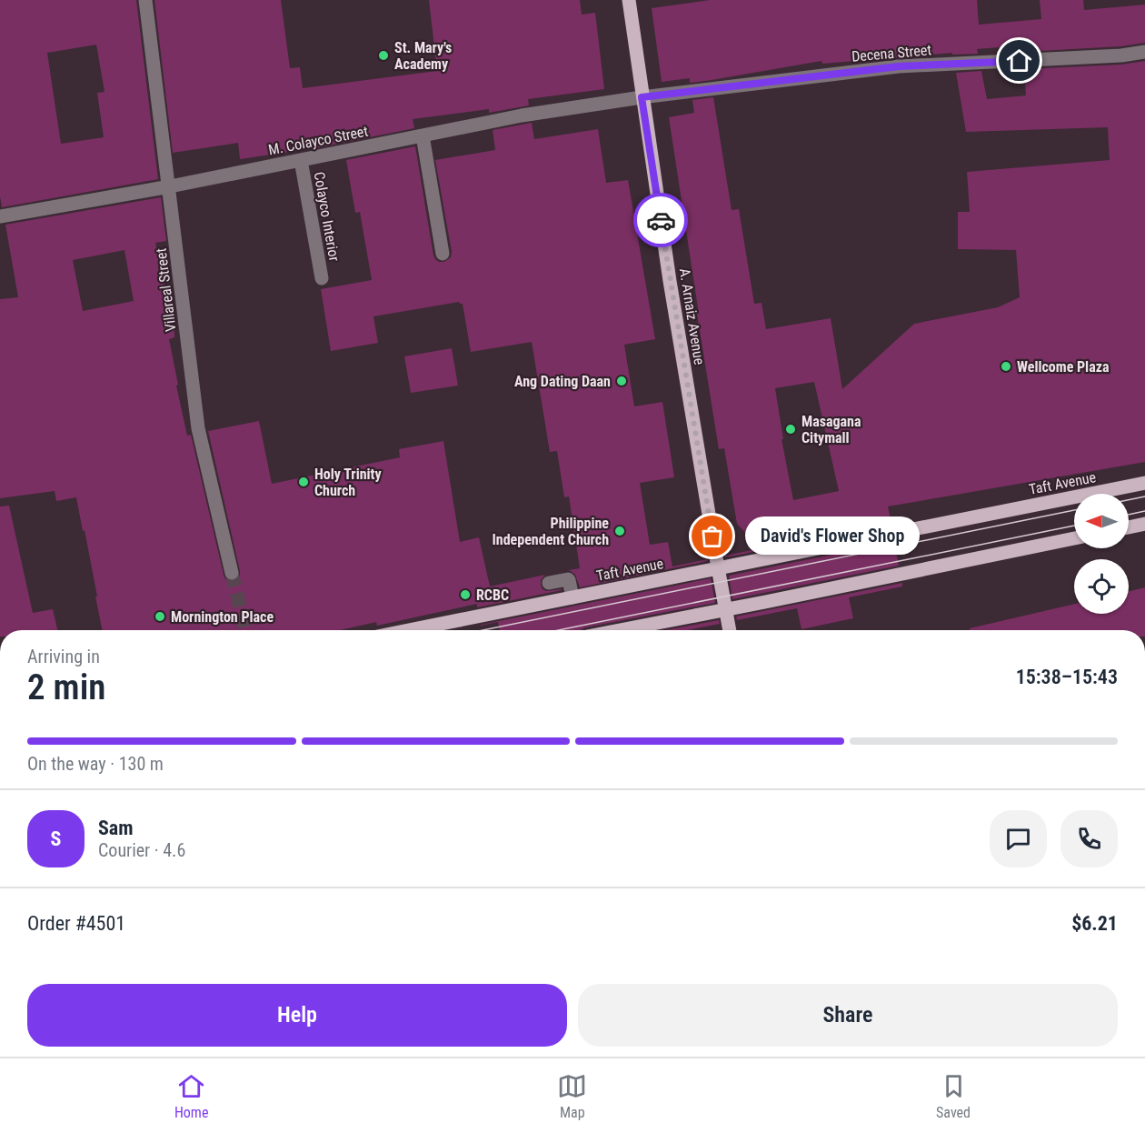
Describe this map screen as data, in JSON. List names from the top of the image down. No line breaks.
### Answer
{"streets":{"main road":["A. Arnaiz Avenue","Taft Avenue"],"street":["Decena Street","M. Colayco Street","Colayco Interior","Villareal Street"]},"crossings":[["Decena Street","M. Colayco Street"],["Decena Street","A. Arnaiz Avenue"],["M. Colayco Street","Colayco Interior"],["M. Colayco Street","Villareal Street"],["M. Colayco Street","A. Arnaiz Avenue"],["A. Arnaiz Avenue","Taft Avenue"]],"places":["St. Mary's Academy","Wellcome Plaza","Ang Dating Daan","Masagana Citymall","Holy Trinity Church","Philippine Independent Church","David's Flower Shop","RCBC","Mornington Place"],"north":"left","page":{"bubble":"David's Flower Shop","heading":["2 min","Arriving in","15:38–15:43"],"panel":["Sam","Courier · 4.6","Order #4501","$6.21"],"bar":"On the way · 130 m","round":"S","buttons":["Help","Share"],"tabs":["Home","Map","Saved"]}}
